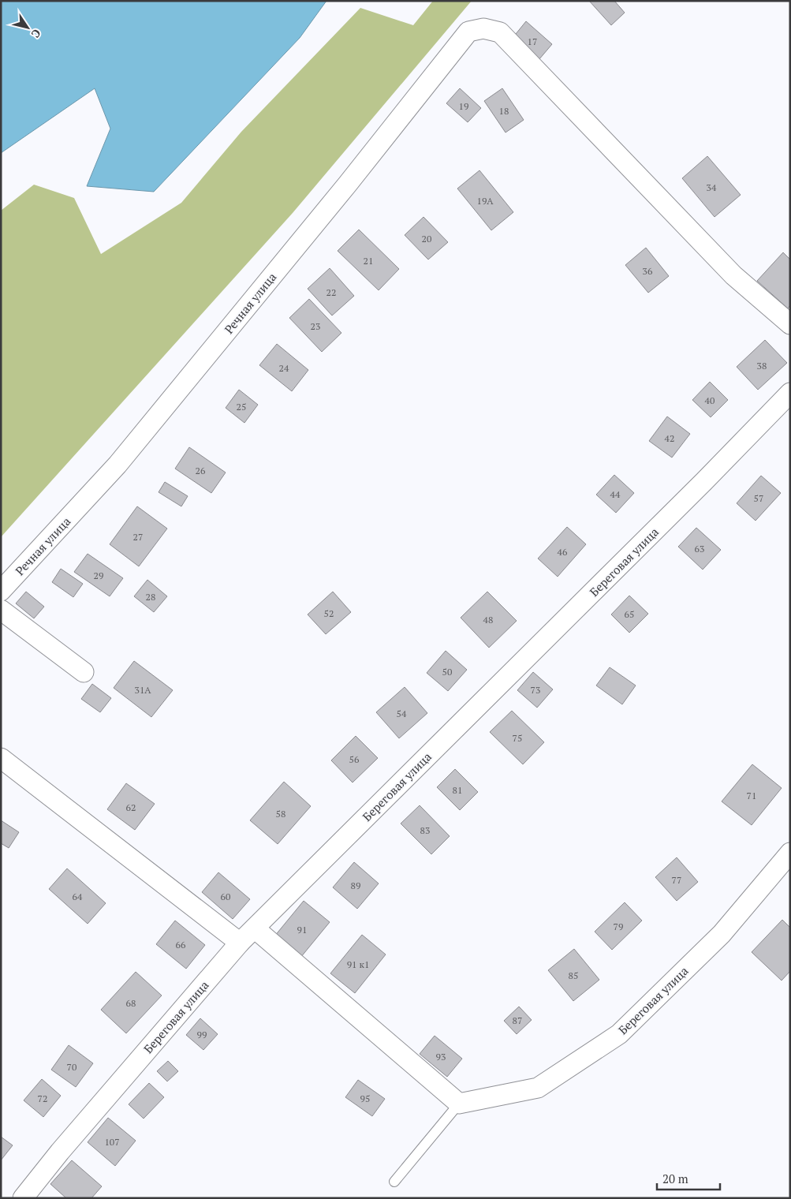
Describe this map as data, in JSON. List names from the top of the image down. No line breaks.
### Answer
{"streets":{"street":["Речная улица","Береговая улица"]},"house_numbers":["17","19","18","34","19А","20","21","36","22","23","38","24","40","25","42","26","44","57","27","63","46","29","28","52","65","48","50","31А","73","54","75","56","81","71","62","58","83","77","89","64","60","79","91","66","91 к1","85","68","87","99","93","70","72","95","107"],"scale_bar":"20 m","north":"bottom right"}
